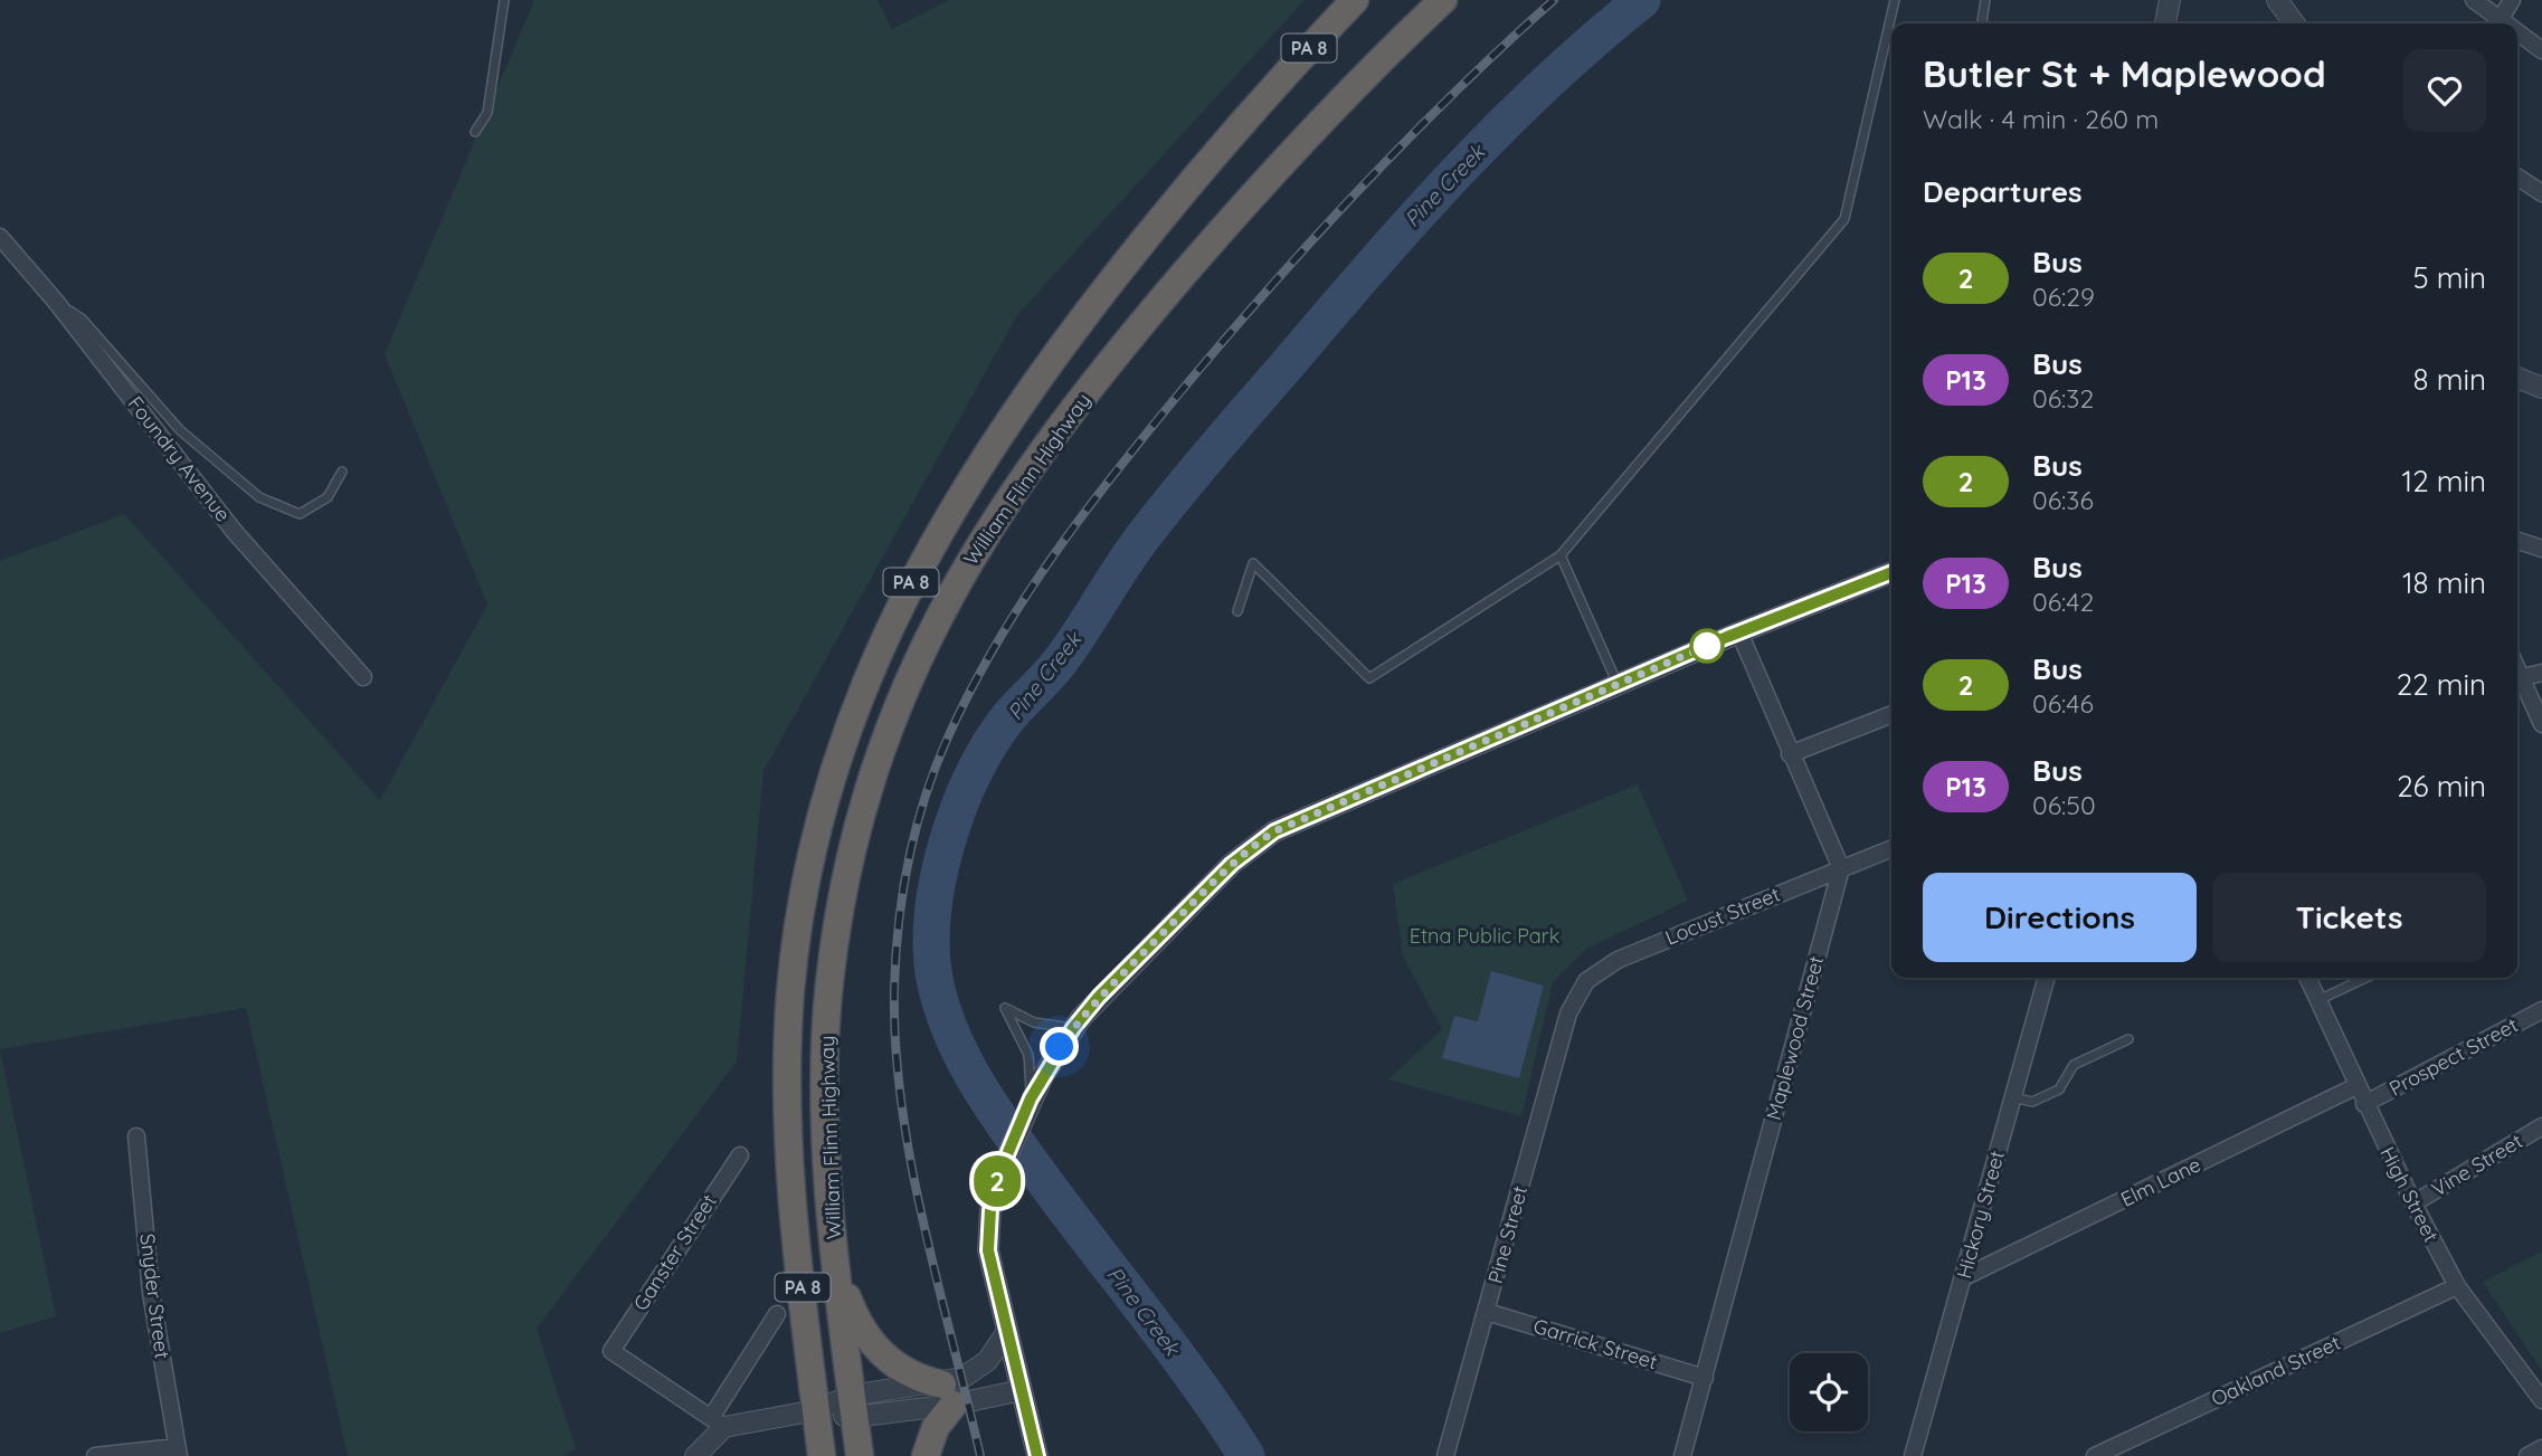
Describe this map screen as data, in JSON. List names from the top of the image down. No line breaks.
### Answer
{"streets":{"highway":["PA 8","William Flinn Highway"],"street":["Foundry Avenue","Locust Street","Maplewood Street","Prospect Street","Vine Street","Elm Lane","High Street","Hickory Street","Pine Street","Ganster Street","Snyder Street","Garrick Street","Oakland Street"]},"crossings":[["PA 8","William Flinn Highway"],["Locust Street","Maplewood Street"],["Locust Street","Pine Street"],["Maplewood Street","Garrick Street"],["Prospect Street","High Street"],["Vine Street","High Street"],["Elm Lane","High Street"],["Elm Lane","Hickory Street"],["High Street","Oakland Street"],["Pine Street","Garrick Street"]],"water":["Pine Creek"],"parks":["Etna Public Park"],"lines":["bus line 2"],"page":{"on_map":"2","heading":[["Butler St + Maplewood","Walk · 4 min · 260 m"],"Departures"],"list":[{"mark":"2","name":"Bus","note":"06:29","value":"5 min"},{"mark":"P13","name":"Bus","note":"06:32","value":"8 min"},{"mark":"2","name":"Bus","note":"06:36","value":"12 min"},{"mark":"P13","name":"Bus","note":"06:42","value":"18 min"},{"mark":"2","name":"Bus","note":"06:46","value":"22 min"},{"mark":"P13","name":"Bus","note":"06:50","value":"26 min"}],"buttons":["Directions","Tickets"]}}
